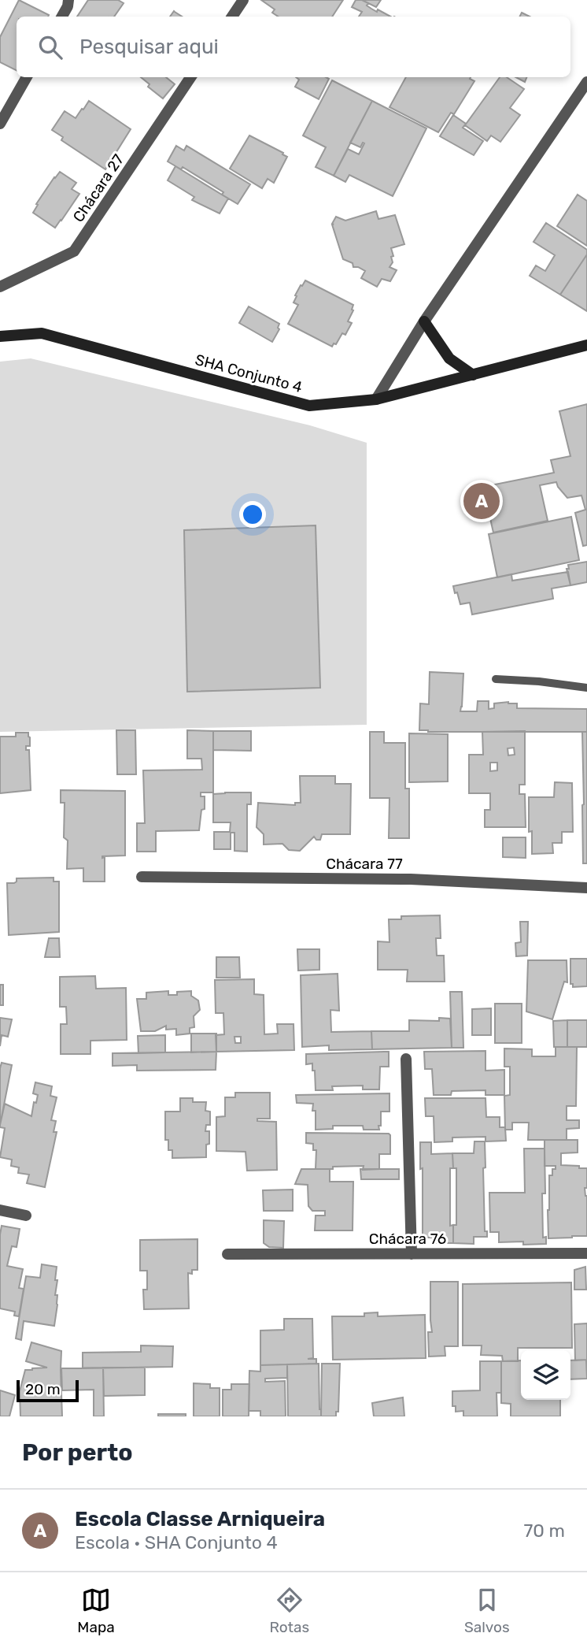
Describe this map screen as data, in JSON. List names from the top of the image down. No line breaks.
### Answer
{"streets":{"street":["Chácara 27","SHA Conjunto 4","Chácara 77","Chácara 76"]},"scale_bar":"20 m","page":{"search":"Pesquisar aqui","pins":"A","scale":"20 m","heading":"Por perto","list":[{"mark":"A","name":"Escola Classe Arniqueira","note":"Escola · SHA Conjunto 4","value":"70 m"}],"nav":["Mapa","Rotas","Salvos"]}}
